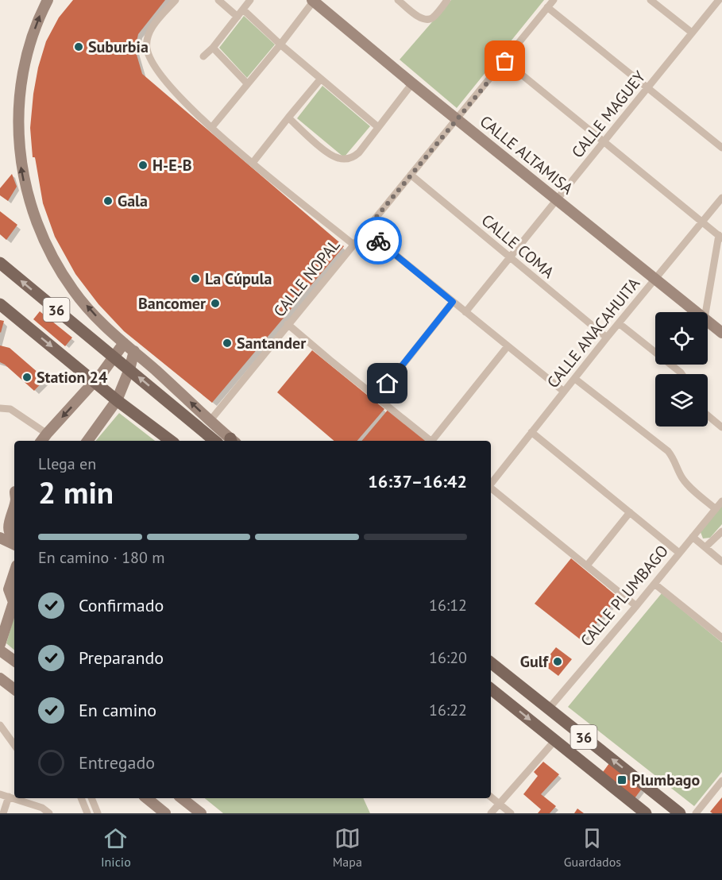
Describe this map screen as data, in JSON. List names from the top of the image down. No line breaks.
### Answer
{"streets":{"main road":["36"],"street":["CALLE MAGUEY","CALLE ALTAMISA","CALLE COMA","CALLE NOPAL","CALLE ANACAHUITA","CALLE PLUMBAGO"]},"crossings":[["CALLE MAGUEY","CALLE ALTAMISA"],["CALLE MAGUEY","CALLE COMA"],["CALLE ALTAMISA","CALLE NOPAL"],["CALLE ALTAMISA","CALLE ANACAHUITA"],["CALLE COMA","CALLE NOPAL"],["CALLE COMA","CALLE ANACAHUITA"],["36","CALLE PLUMBAGO"]],"places":{"other":["Suburbia","H-E-B","Gala","La Cúpula","Bancomer","Santander","Station 24","Gulf"],"transit":["Plumbago"]},"page":{"heading":["2 min","Llega en","16:37–16:42"],"bar":"En camino · 180 m","list":[["Confirmado","16:12"],["Preparando","16:20"],["En camino","16:22"],"Entregado"],"tabs":["Inicio","Mapa","Guardados"]}}
